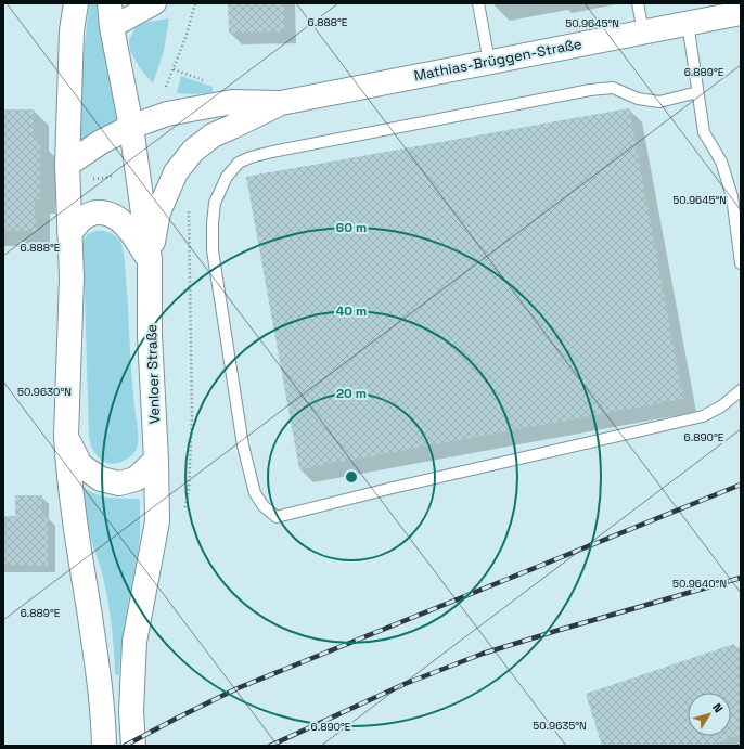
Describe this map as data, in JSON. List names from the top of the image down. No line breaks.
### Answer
{"streets":{"main road":["Mathias-Brüggen-Straße","Venloer Straße"]},"crossings":[["Mathias-Brüggen-Straße","Venloer Straße"]],"north":"top right","coordinates":["6.888°E","50.9645°N","6.889°E","50.9630°N","6.890°E","50.9640°N","50.9635°N"],"rings":["60 m","40 m","20 m"]}
